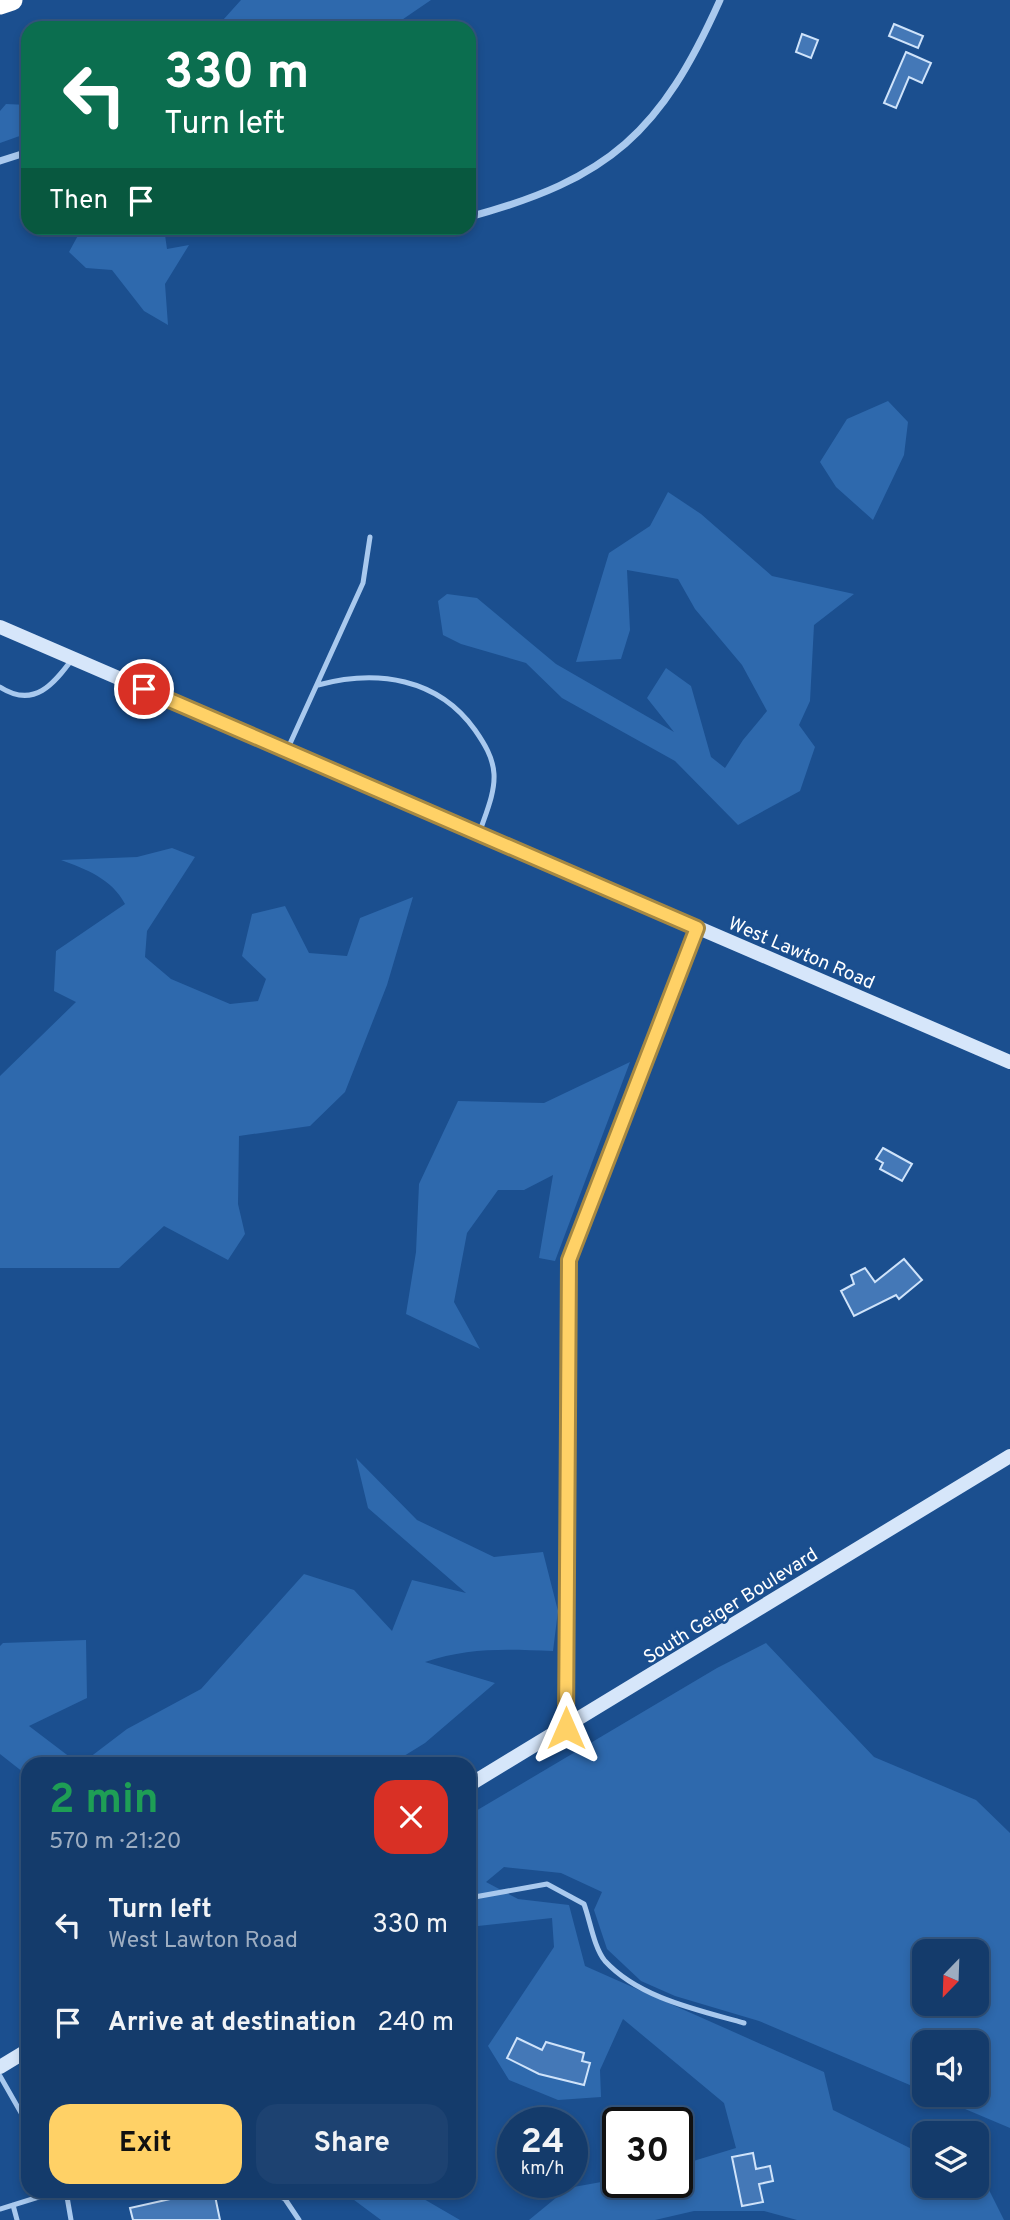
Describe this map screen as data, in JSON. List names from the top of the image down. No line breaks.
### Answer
{"streets":{"street":["West Lawton Road","South Geiger Boulevard"]},"north":"bottom left","page":{"turn":["330 m","Turn left"],"then":"Then","heading":["2 min","570 m · 21:20"],"list":[{"name":"Turn left","note":"West Lawton Road","value":"330 m"},{"name":"Arrive at destination","value":"240 m"}],"buttons":["Exit","Share"],"speed":"24 km/h","limit":"30"}}
